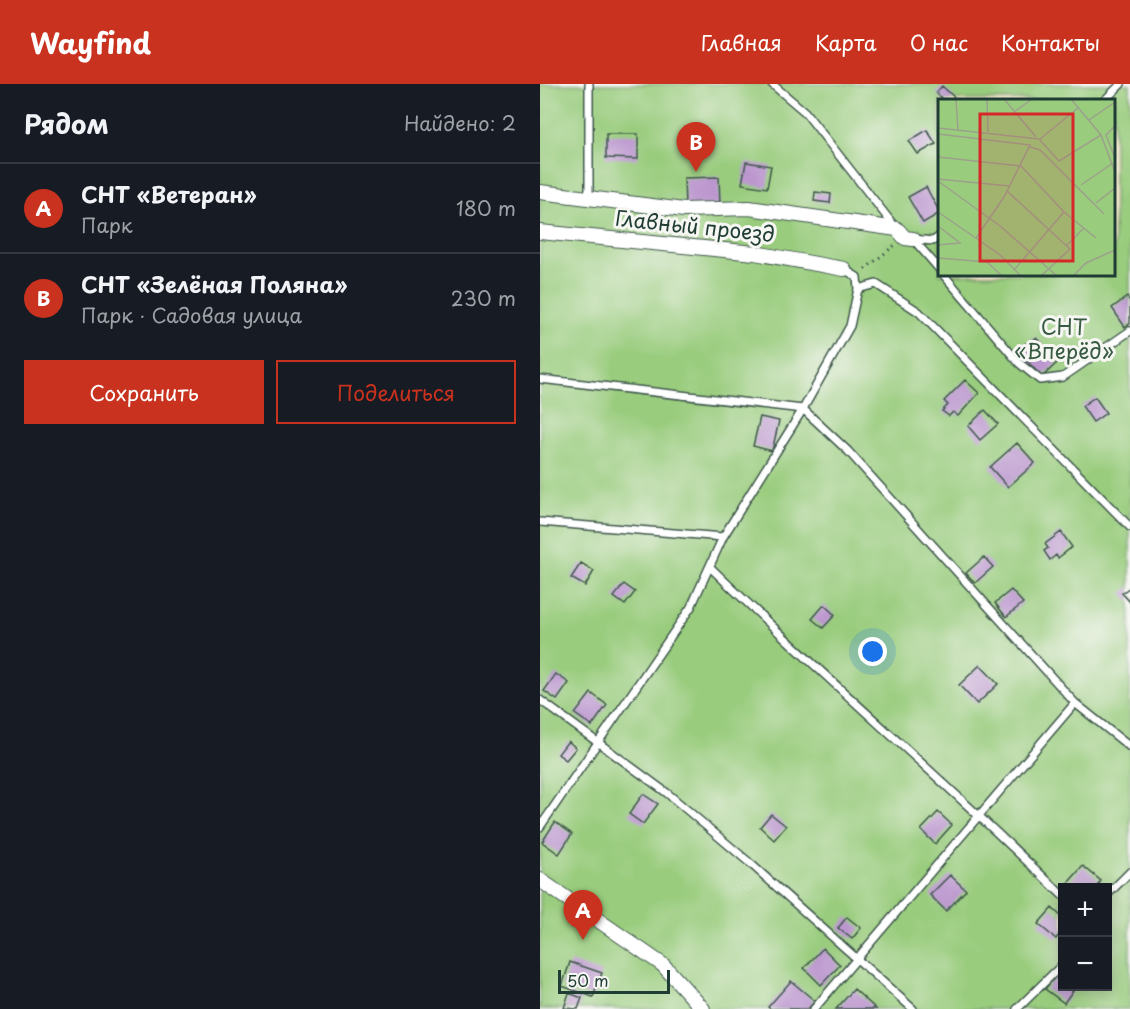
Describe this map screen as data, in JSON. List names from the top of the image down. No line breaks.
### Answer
{"streets":{"street":["Главный проезд"]},"parks":["СНТ «Вперёд»"],"scale_bar":"50 m","page":{"header":"Wayfind","nav":["Главная","Карта","О нас","Контакты"],"heading":["Рядом","Найдено: 2"],"pins":["B","A"],"list":[{"mark":"A","name":"СНТ «Ветеран»","note":"Парк","value":"180 m"},{"mark":"B","name":"СНТ «Зелёная Поляна»","note":"Парк · Садовая улица","value":"230 m"}],"buttons":["Сохранить","Поделиться"],"map_buttons":["+","−"],"scale":"50 m"}}
